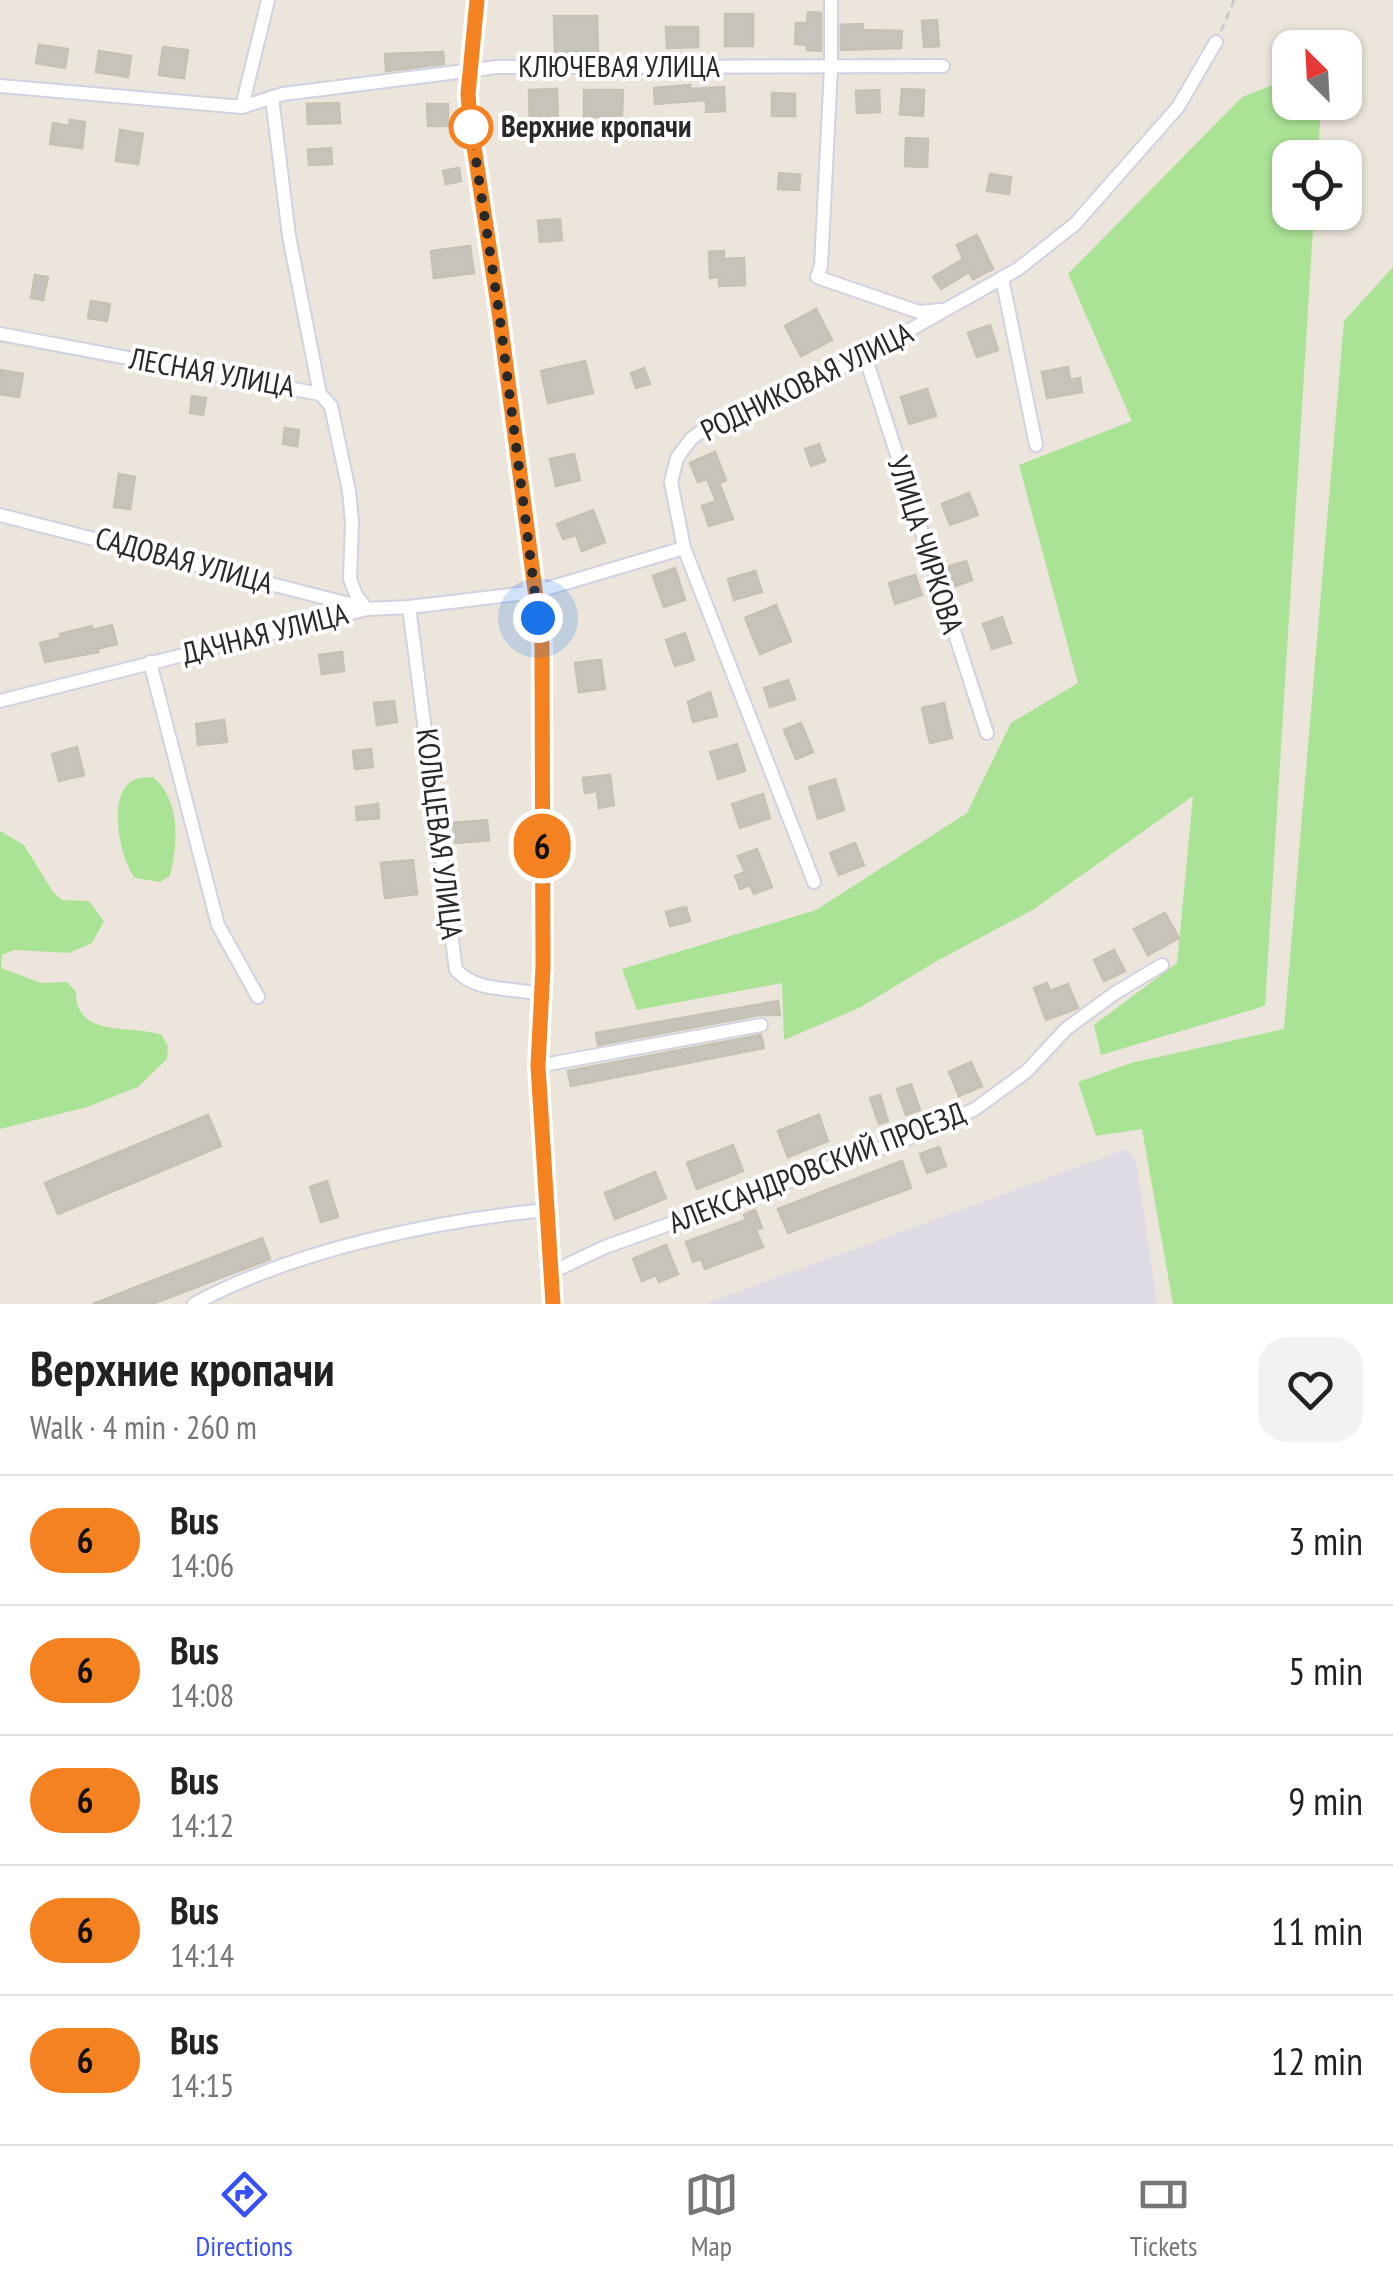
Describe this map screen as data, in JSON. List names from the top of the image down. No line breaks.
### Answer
{"streets":{"street":["КЛЮЧЕВАЯ УЛИЦА","ЛЕСНАЯ УЛИЦА","РОДНИКОВАЯ УЛИЦА","УЛИЦА ЧИРКОВА","САДОВАЯ УЛИЦА","ДАЧНАЯ УЛИЦА","КОЛЬЦЕВАЯ УЛИЦА","АЛЕКСАНДРОВСКИЙ ПРОЕЗД"]},"crossings":[["ЛЕСНАЯ УЛИЦА","САДОВАЯ УЛИЦА"],["ЛЕСНАЯ УЛИЦА","ДАЧНАЯ УЛИЦА"],["РОДНИКОВАЯ УЛИЦА","УЛИЦА ЧИРКОВА"],["РОДНИКОВАЯ УЛИЦА","ДАЧНАЯ УЛИЦА"],["САДОВАЯ УЛИЦА","ДАЧНАЯ УЛИЦА"],["ДАЧНАЯ УЛИЦА","КОЛЬЦЕВАЯ УЛИЦА"]],"places":["Верхние кропачи"],"lines":["bus line 6"],"north":"top left","page":{"on_map":"6","heading":["Верхние кропачи","Walk · 4 min · 260 m"],"list":[{"mark":"6","name":"Bus","note":"14:06","value":"3 min"},{"mark":"6","name":"Bus","note":"14:08","value":"5 min"},{"mark":"6","name":"Bus","note":"14:12","value":"9 min"},{"mark":"6","name":"Bus","note":"14:14","value":"11 min"},{"mark":"6","name":"Bus","note":"14:15","value":"12 min"}],"tabs":["Directions","Map","Tickets"]}}
